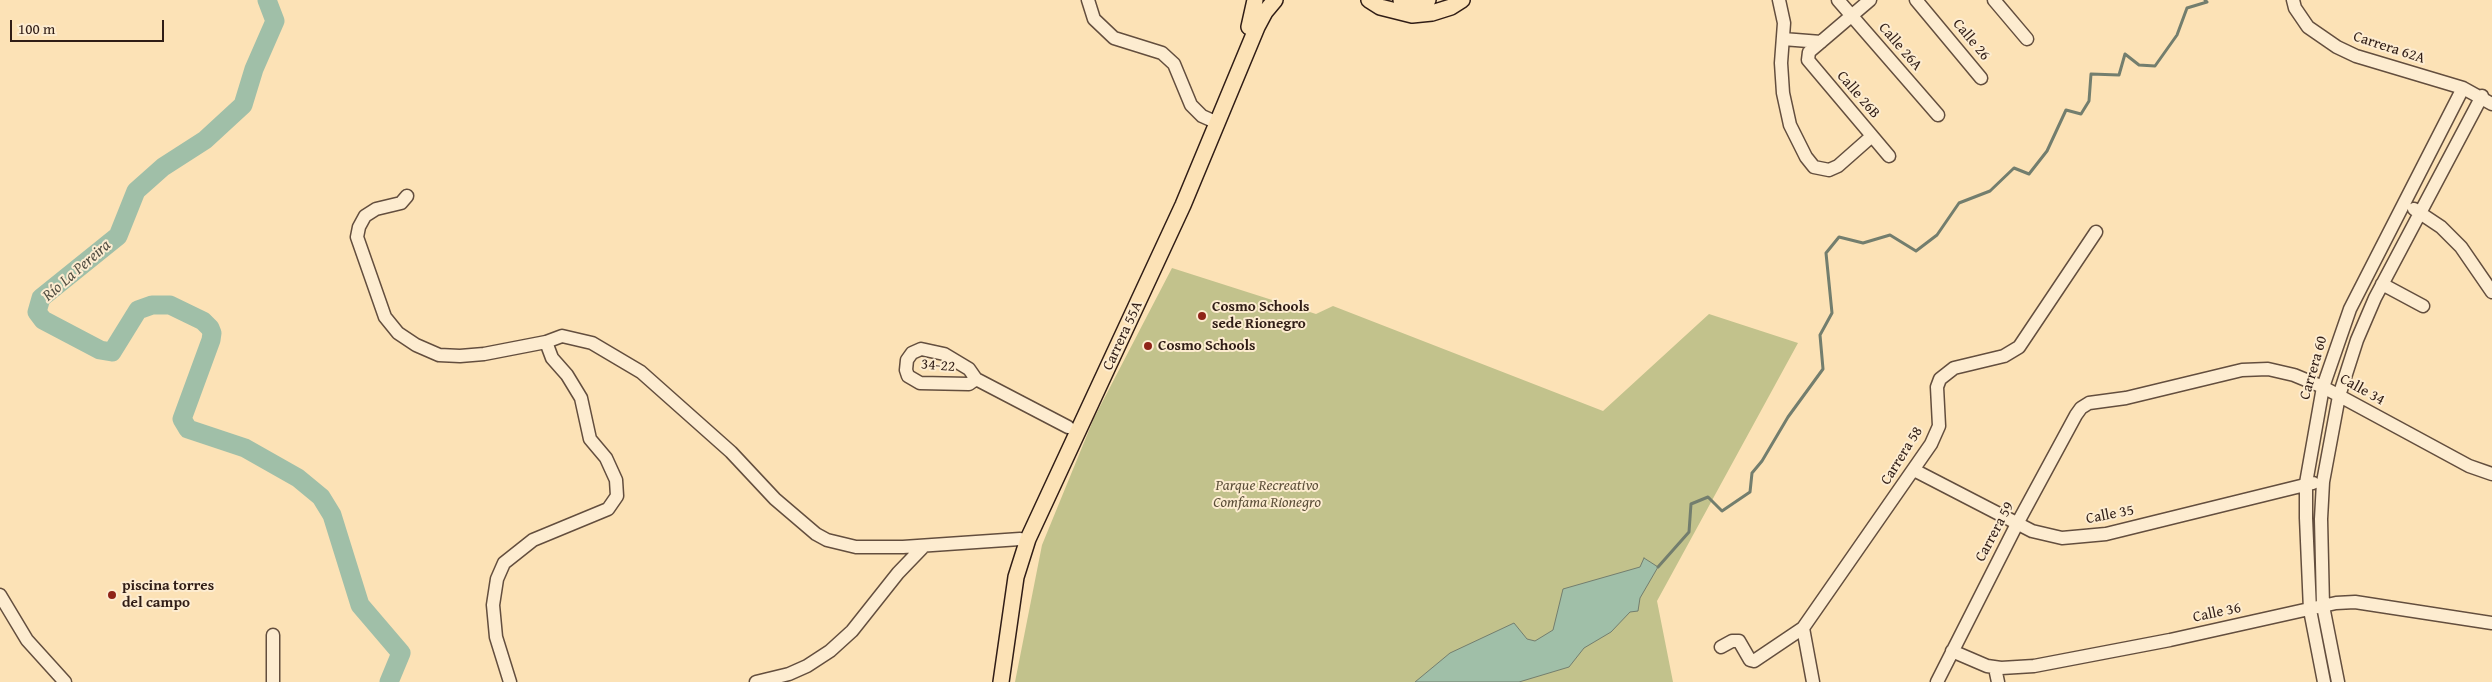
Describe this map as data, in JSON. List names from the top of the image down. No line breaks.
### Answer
{"streets":{"main road":["Carrera 55A"],"street":["Calle 26","Calle 26A","Carrera 62A","Calle 26B","34-22","Carrera 60","Calle 34","Carrera 58","Calle 35","Carrera 59","Calle 36"]},"crossings":[["Carrera 62A","Carrera 60"],["Carrera 55A","34-22"],["Carrera 60","Calle 34"],["Carrera 60","Calle 35"],["Carrera 60","Calle 36"],["Calle 34","Carrera 59"],["Carrera 58","Calle 35"],["Calle 35","Carrera 59"],["Carrera 59","Calle 36"]],"water":["Río La Pereira"],"parks":["Parque Recreativo Comfama Rionegro"],"places":["Cosmo Schools sede Rionegro","Cosmo Schools","piscina torres del campo"],"scale_bar":"100 m"}
